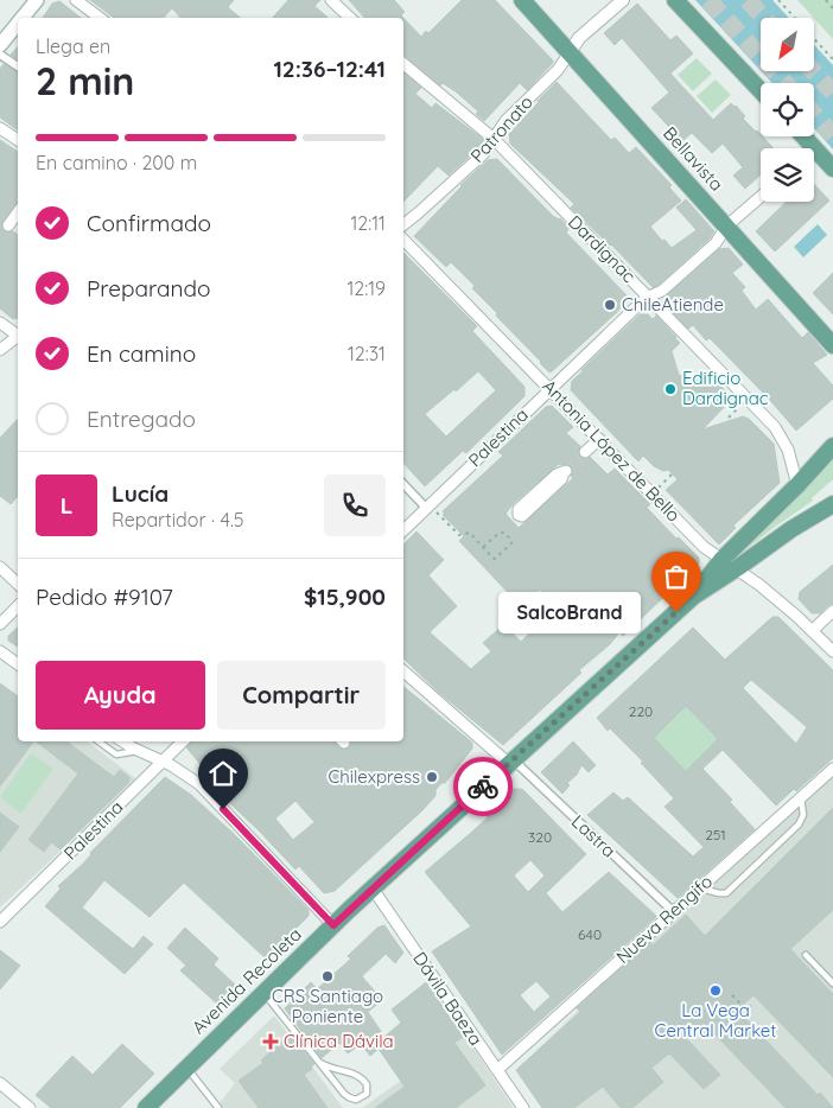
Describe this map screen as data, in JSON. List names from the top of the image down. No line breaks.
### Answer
{"streets":{"main road":["Bellavista","Avenida Recoleta"],"street":["Patronato","Dardignac","Palestina","Antonia López de Bello","Lastra","Nueva Rengifo","Dávila Baeza"]},"crossings":[["Patronato","Bellavista"],["Patronato","Dardignac"],["Bellavista","Palestina"],["Dardignac","Palestina"],["Dardignac","Avenida Recoleta"],["Palestina","Antonia López de Bello"],["Antonia López de Bello","Avenida Recoleta"],["Lastra","Nueva Rengifo"],["Lastra","Avenida Recoleta"],["Nueva Rengifo","Dávila Baeza"],["Avenida Recoleta","Dávila Baeza"]],"places":{"other":["ChileAtiende","Edificio Dardignac","SalcoBrand","Chilexpress","CRS Santiago Poniente","La Vega Central Market"],"health":["Clínica Dávila"]},"house_numbers":["220","251","320","640"],"north":"bottom left","page":{"heading":["2 min","Llega en","12:36–12:41"],"panel":["Lucía","Repartidor · 4.5","Pedido #9107","$15,900"],"bar":"En camino · 200 m","list":[["Confirmado","12:11"],["Preparando","12:19"],["En camino","12:31"],"Entregado"],"round":"L","bubble":"SalcoBrand","buttons":["Ayuda","Compartir"]}}
